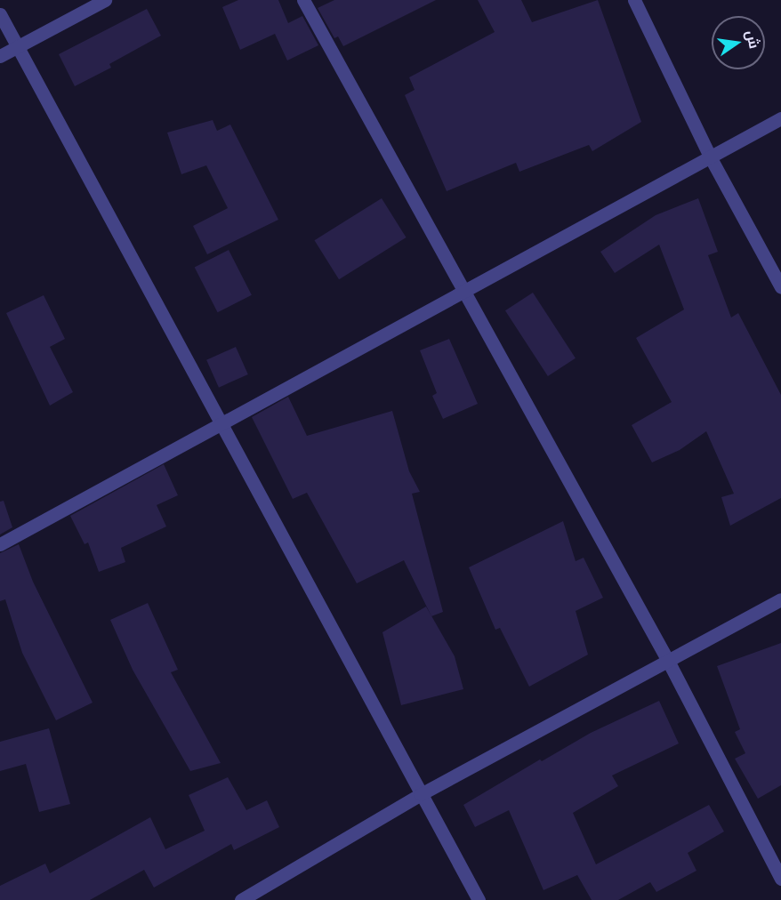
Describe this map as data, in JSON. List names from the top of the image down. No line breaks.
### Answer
{"north":"right"}
